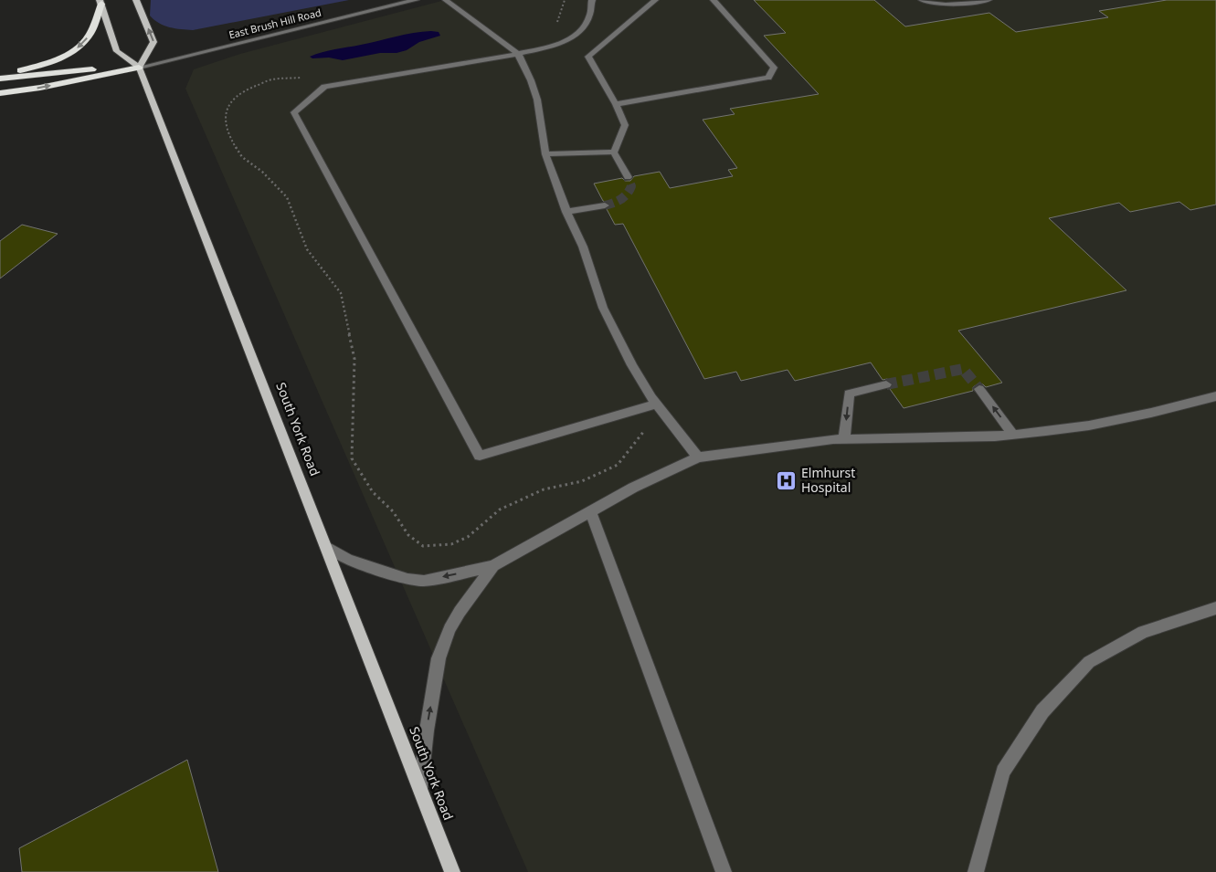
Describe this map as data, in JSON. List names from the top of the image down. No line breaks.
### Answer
{"streets":{"main road":["South York Road"],"street":["East Brush Hill Road"]},"crossings":[["East Brush Hill Road","South York Road"]],"places":{"hospital":["Elmhurst Hospital"]}}
